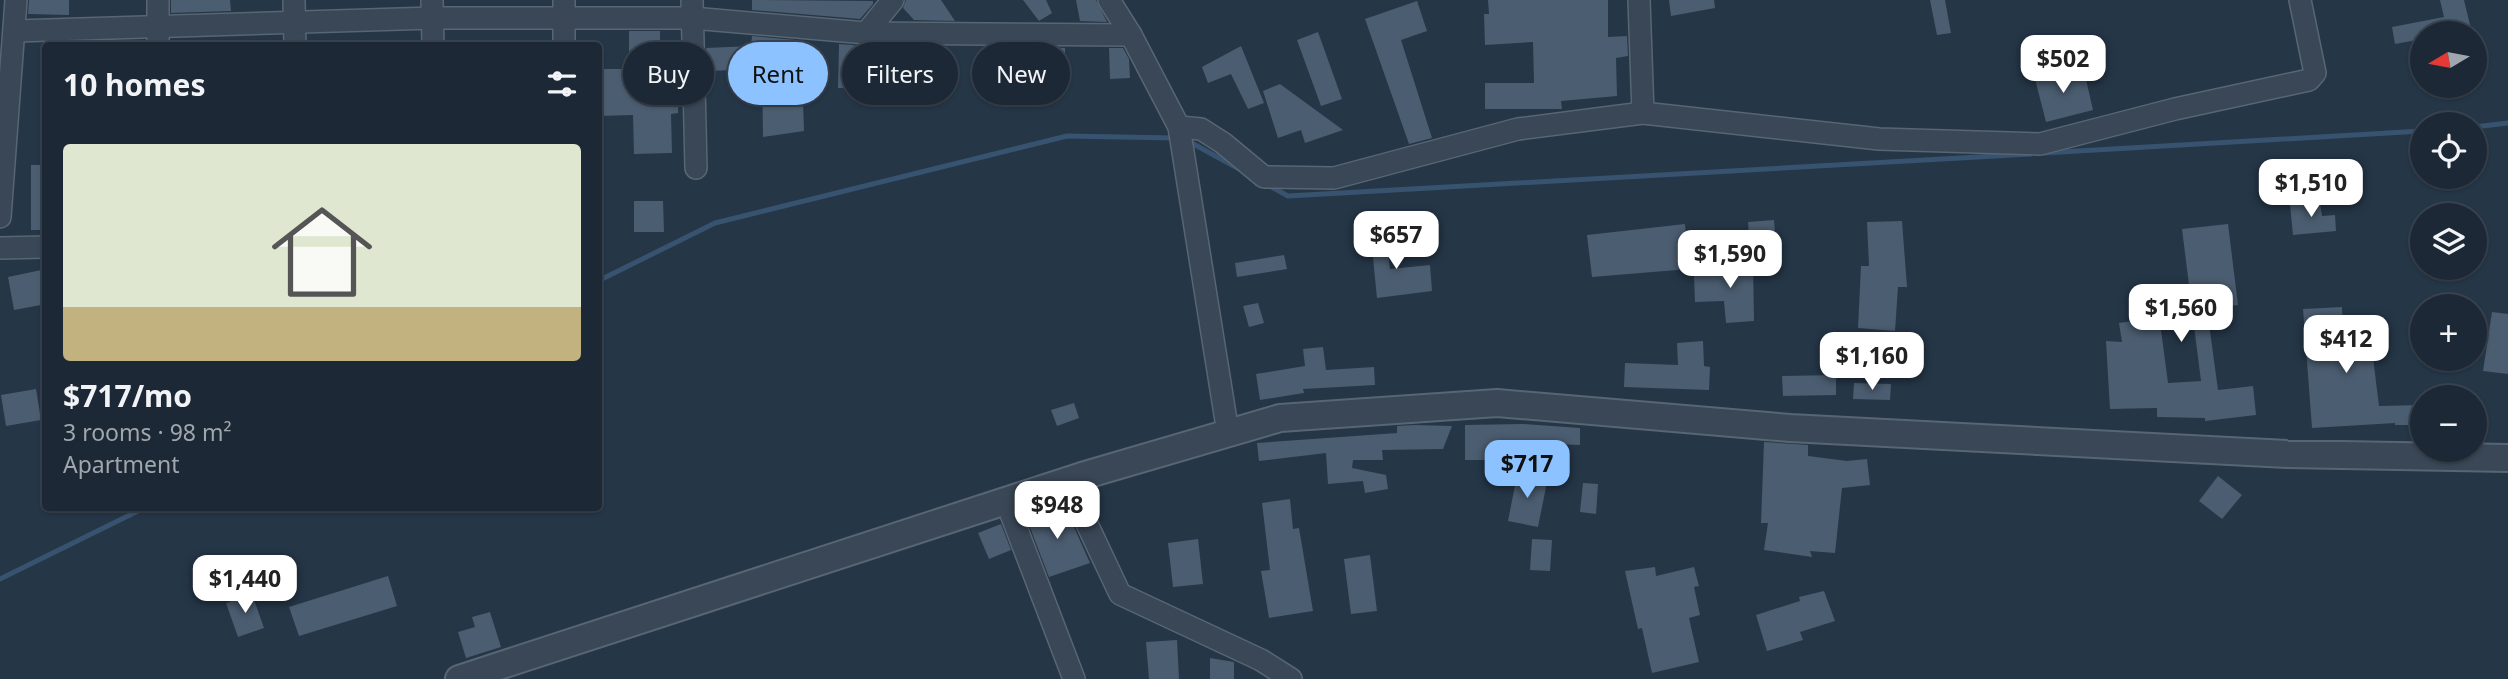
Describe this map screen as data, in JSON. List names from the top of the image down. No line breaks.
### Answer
{"north":"left","page":{"map_buttons":["+","−"],"price":["$502","$1,510","$657","$1,590","$1,560","$412","$1,160","$717","$948","$1,440"],"chip":["Buy","Rent","Filters","New"],"heading":"10 homes","list":[{"name":"$717/mo","note":"3 rooms · 98 m² · Apartment"}]}}
